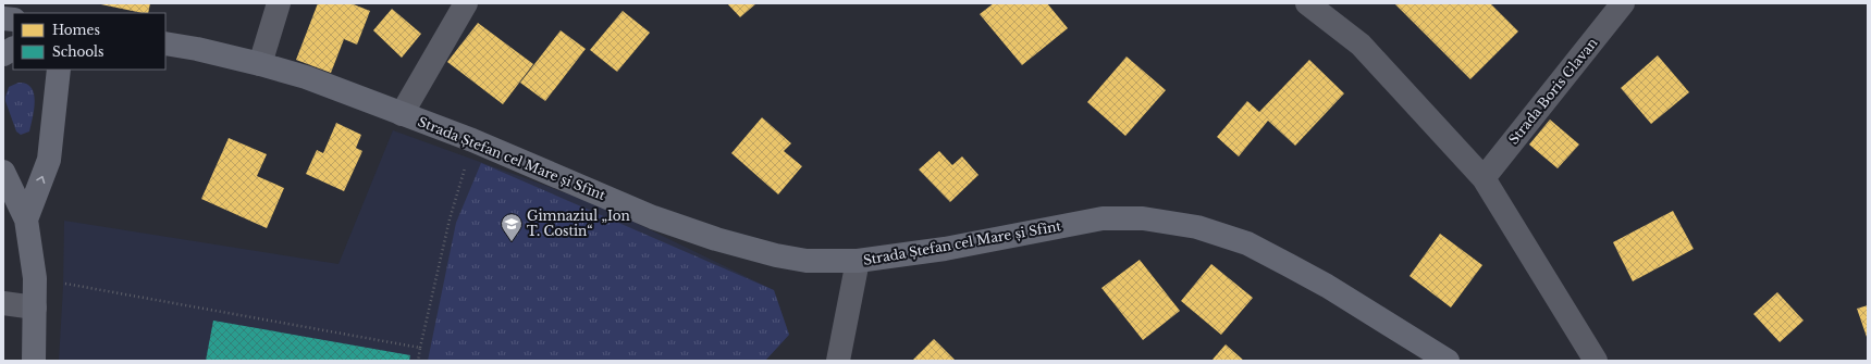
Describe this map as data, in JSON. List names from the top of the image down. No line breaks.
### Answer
{"streets":{"street":["Strada Boris Glavan","Strada Ștefan cel Mare și Sfînt"]},"places":{"school or university":["Gimnaziul „Ion T. Costin“"]},"legend":["Homes","Schools"]}
